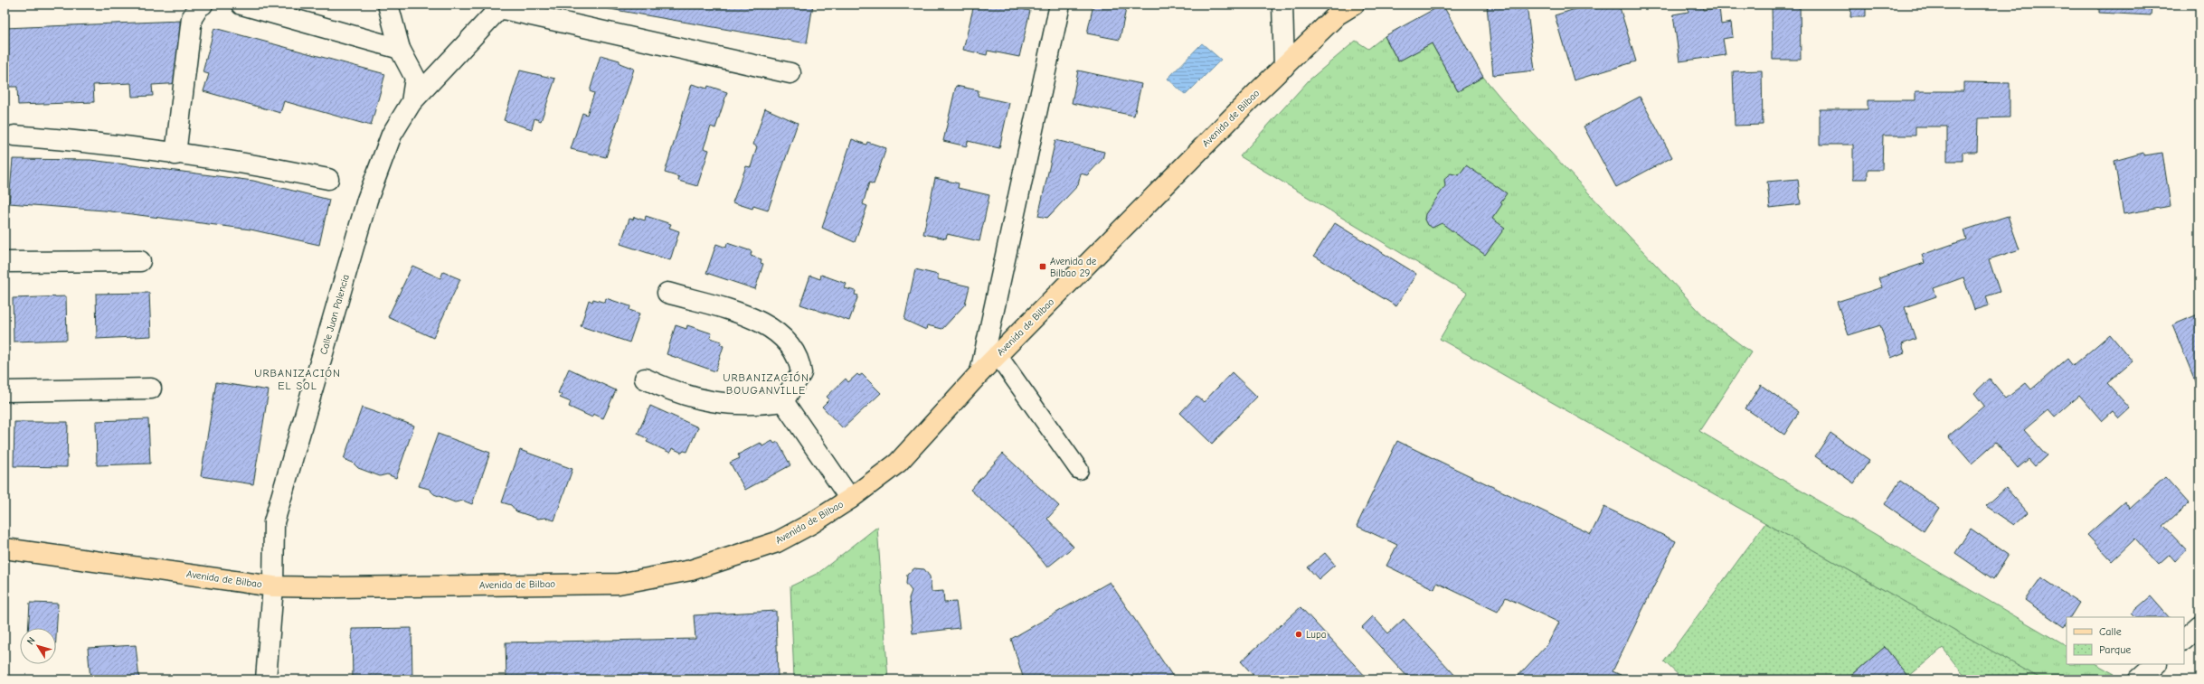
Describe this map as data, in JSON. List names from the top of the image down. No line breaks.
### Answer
{"streets":{"main road":["Avenida de Bilbao"],"street":["Calle Juan Palencia"]},"crossings":[["Avenida de Bilbao","Calle Juan Palencia"]],"districts":["URBANIZACIÓN EL SOL","URBANIZACIÓN BOUGANVILLE"],"places":{"transit":["Avenida de Bilbao 29"],"other":["Lupa"]},"legend":["Calle","Parque"],"north":"top left"}
